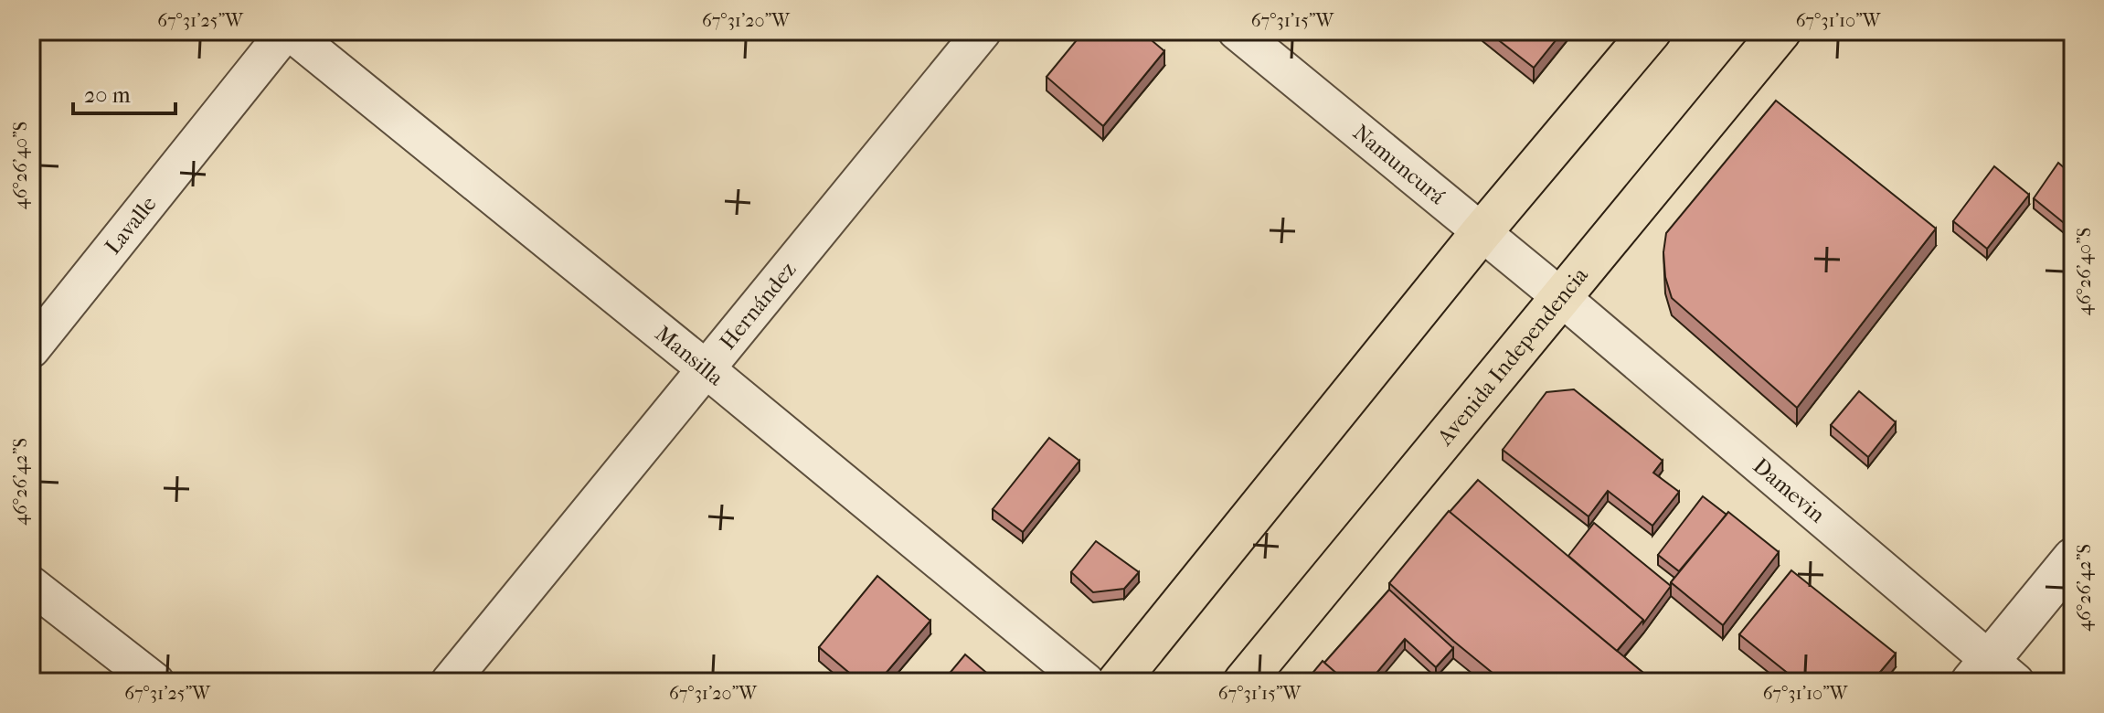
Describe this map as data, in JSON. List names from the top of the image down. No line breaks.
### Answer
{"streets":{"main road":["Avenida Independencia"],"street":["Namuncurá","Lavalle","Hernández","Mansilla","Damevin"]},"crossings":[["Namuncurá","Avenida Independencia"],["Namuncurá","Damevin"],["Lavalle","Mansilla"],["Hernández","Mansilla"],["Avenida Independencia","Damevin"]],"scale_bar":"20 m","coordinates":["67°31'25\"W","67°31'20\"W","67°31'15\"W","67°31'10\"W","46°26'40\"S","46°26'42\"S"]}
